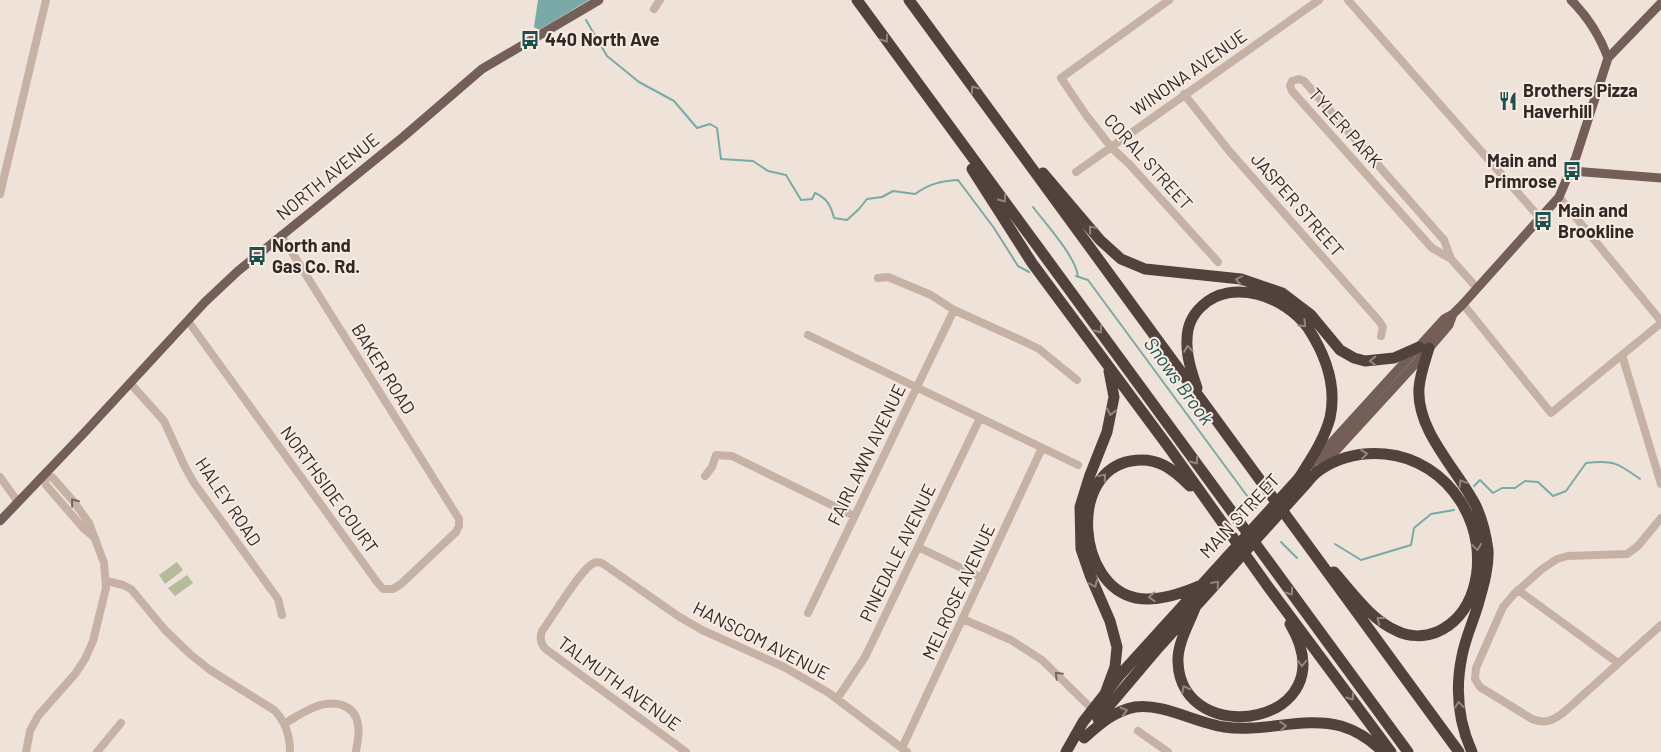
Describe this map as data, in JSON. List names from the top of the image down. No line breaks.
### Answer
{"streets":{"highway":["MAIN STREET"],"main road":["NORTH AVENUE"],"street":["WINONA AVENUE","TYLER PARK","CORAL STREET","JASPER STREET","BAKER ROAD","FAIRLAWN AVENUE","NORTHSIDE COURT","HALEY ROAD","PINEDALE AVENUE","MELROSE AVENUE","HANSCOM AVENUE","TALMUTH AVENUE"]},"crossings":[["WINONA AVENUE","CORAL STREET"],["WINONA AVENUE","JASPER STREET"],["TYLER PARK","MAIN STREET"],["NORTH AVENUE","BAKER ROAD"],["NORTH AVENUE","NORTHSIDE COURT"],["NORTH AVENUE","HALEY ROAD"],["BAKER ROAD","NORTHSIDE COURT"],["PINEDALE AVENUE","HANSCOM AVENUE"],["MELROSE AVENUE","HANSCOM AVENUE"],["HANSCOM AVENUE","TALMUTH AVENUE"]],"water":["Snows Brook"],"places":{"bus stop":["440 North Ave","Main and Primrose","Main and Brookline","North and Gas Co. Rd."],"restaurant":["Brothers Pizza Haverhill"]}}
